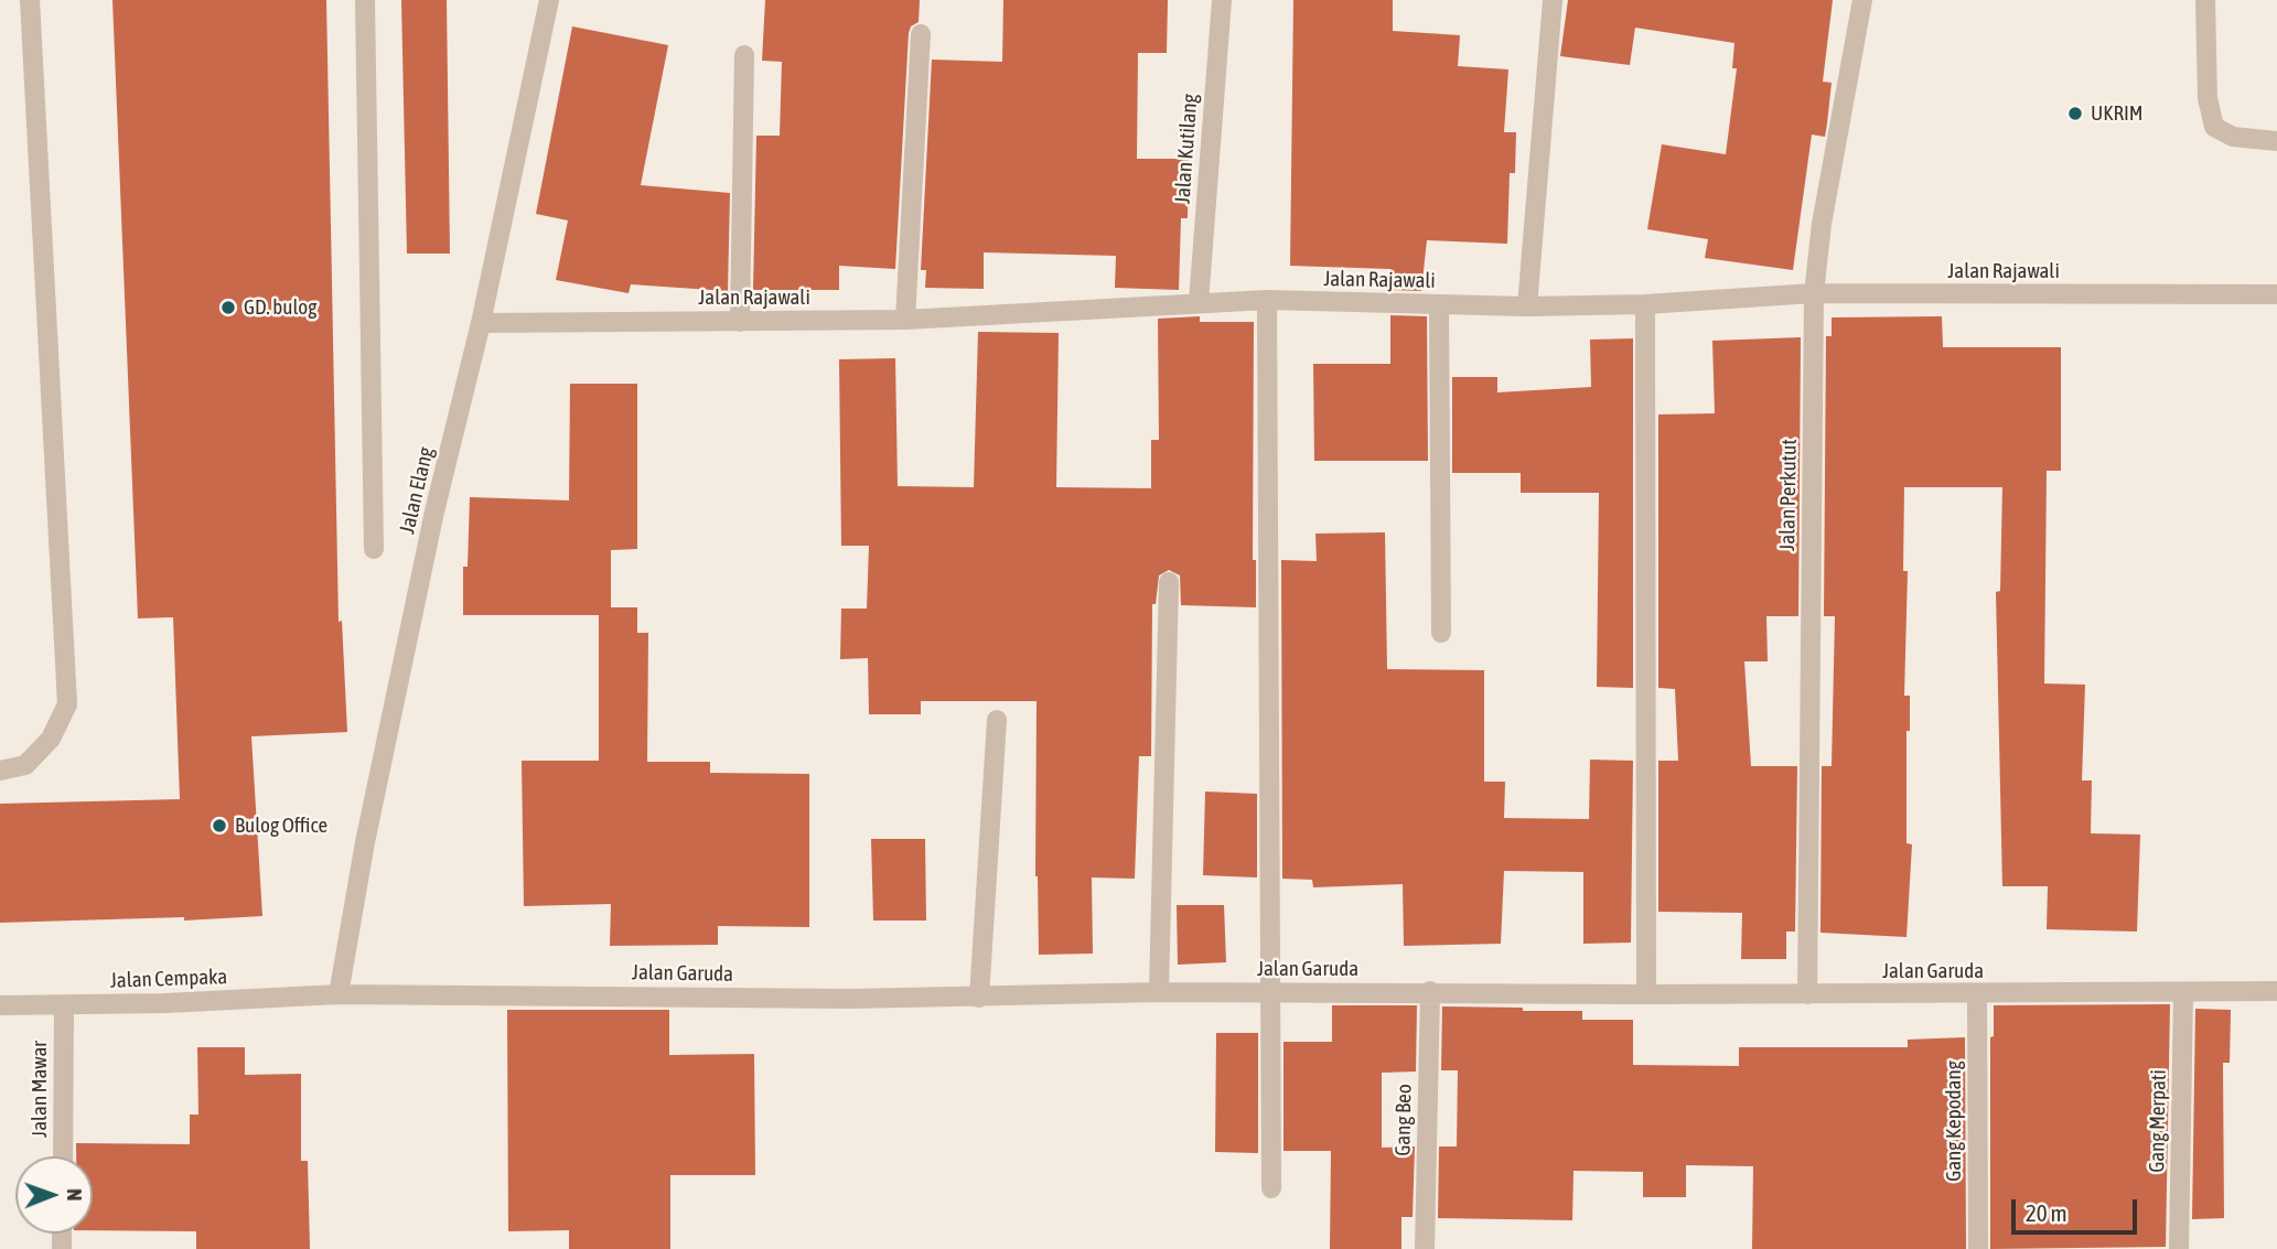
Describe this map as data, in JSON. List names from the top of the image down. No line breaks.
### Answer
{"streets":{"street":["Jalan Kutilang","Jalan Rajawali","Jalan Elang","Jalan Perkutut","Jalan Garuda","Jalan Cempaka","Jalan Mawar","Gang Beo","Gang Kepodang","Gang Merpati"]},"crossings":[["Jalan Kutilang","Jalan Rajawali"],["Jalan Rajawali","Jalan Elang"],["Jalan Rajawali","Jalan Perkutut"],["Jalan Elang","Jalan Garuda"],["Jalan Elang","Jalan Cempaka"],["Jalan Perkutut","Jalan Garuda"],["Jalan Garuda","Jalan Cempaka"],["Jalan Garuda","Gang Beo"],["Jalan Garuda","Gang Kepodang"],["Jalan Garuda","Gang Merpati"],["Jalan Cempaka","Jalan Mawar"]],"places":["UKRIM","GD. bulog","Bulog Office"],"scale_bar":"20 m","north":"right"}
